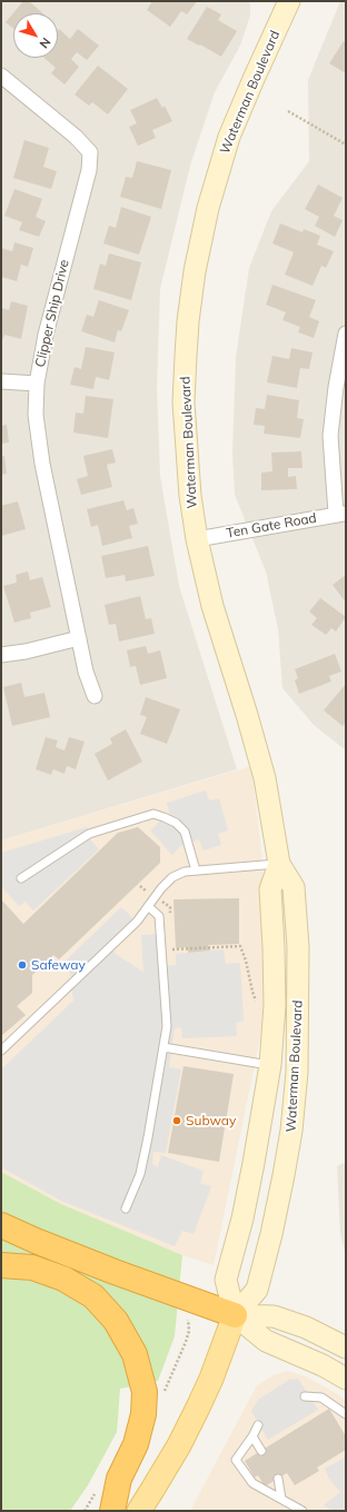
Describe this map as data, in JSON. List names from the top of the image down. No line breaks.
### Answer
{"streets":{"main road":["Waterman Boulevard"],"street":["Clipper Ship Drive","Ten Gate Road"]},"crossings":[["Waterman Boulevard","Ten Gate Road"]],"places":["Safeway","Subway"],"north":"bottom right"}
